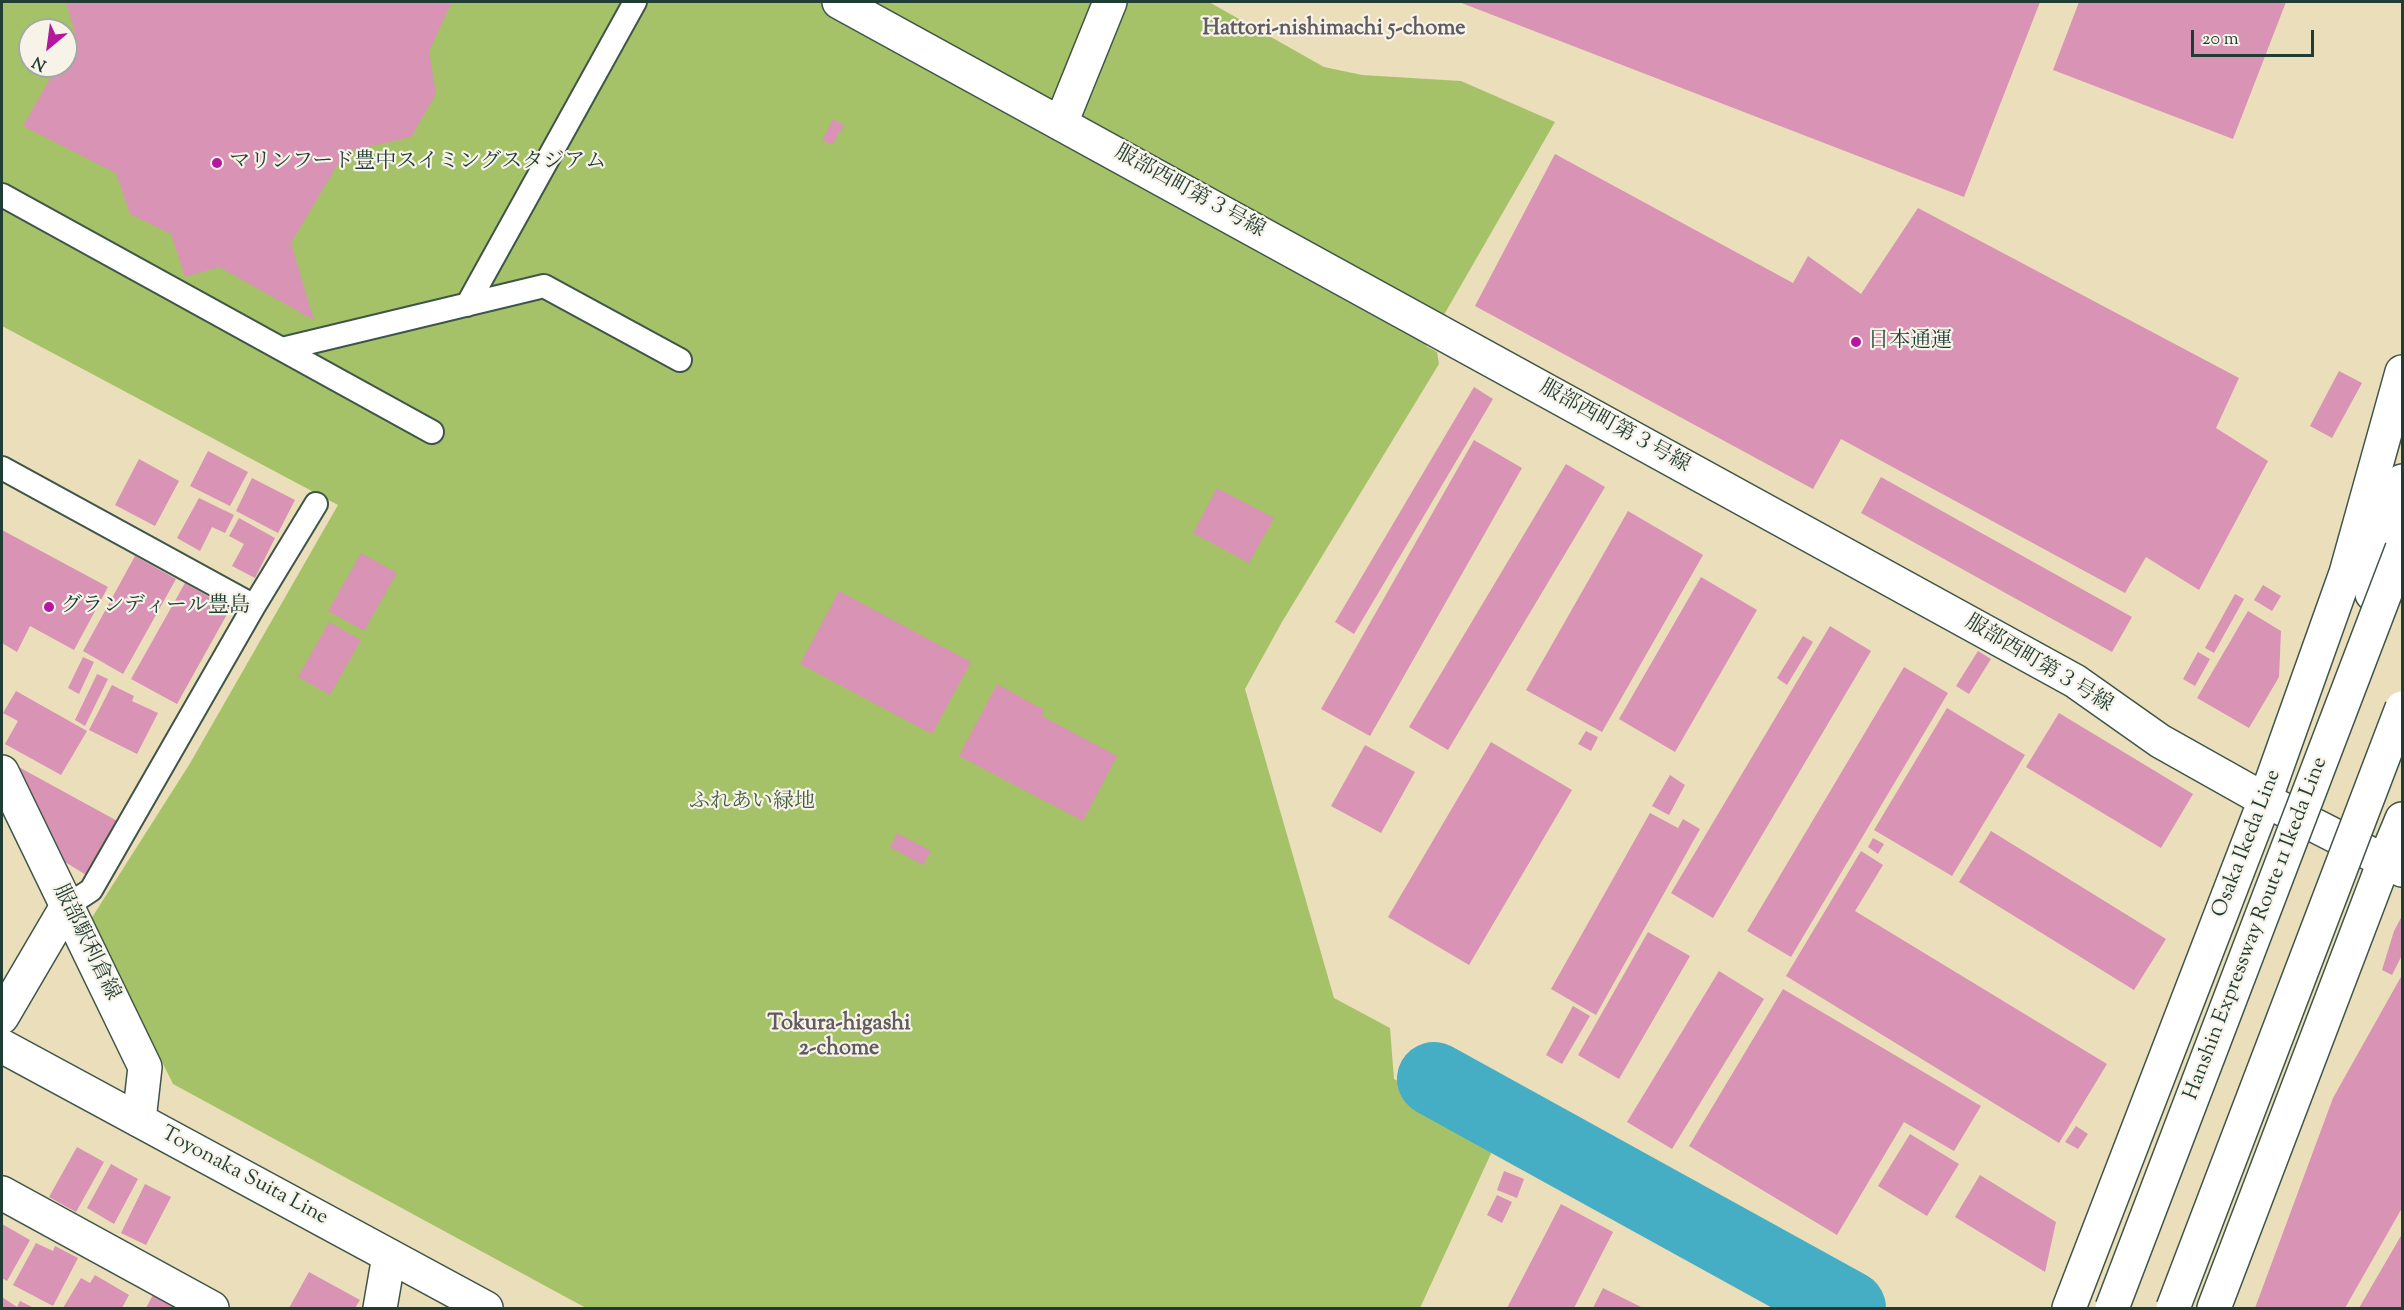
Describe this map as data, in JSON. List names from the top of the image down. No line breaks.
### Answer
{"streets":{"main road":["服部西町第３号線","Osaka Ikeda Line","Hanshin Expressway Route 11 Ikeda Line","服部駅利倉線","Toyonaka Suita Line"]},"crossings":[["服部西町第３号線","Osaka Ikeda Line"],["服部駅利倉線","Toyonaka Suita Line"]],"districts":["Hattori-nishimachi 5-chome","Tokura-higashi 2-chome"],"parks":["ふれあい緑地"],"places":["マリンフード豊中スイミングスタジアム","日本通運","グランディール豊島"],"scale_bar":"20 m","north":"bottom left"}
